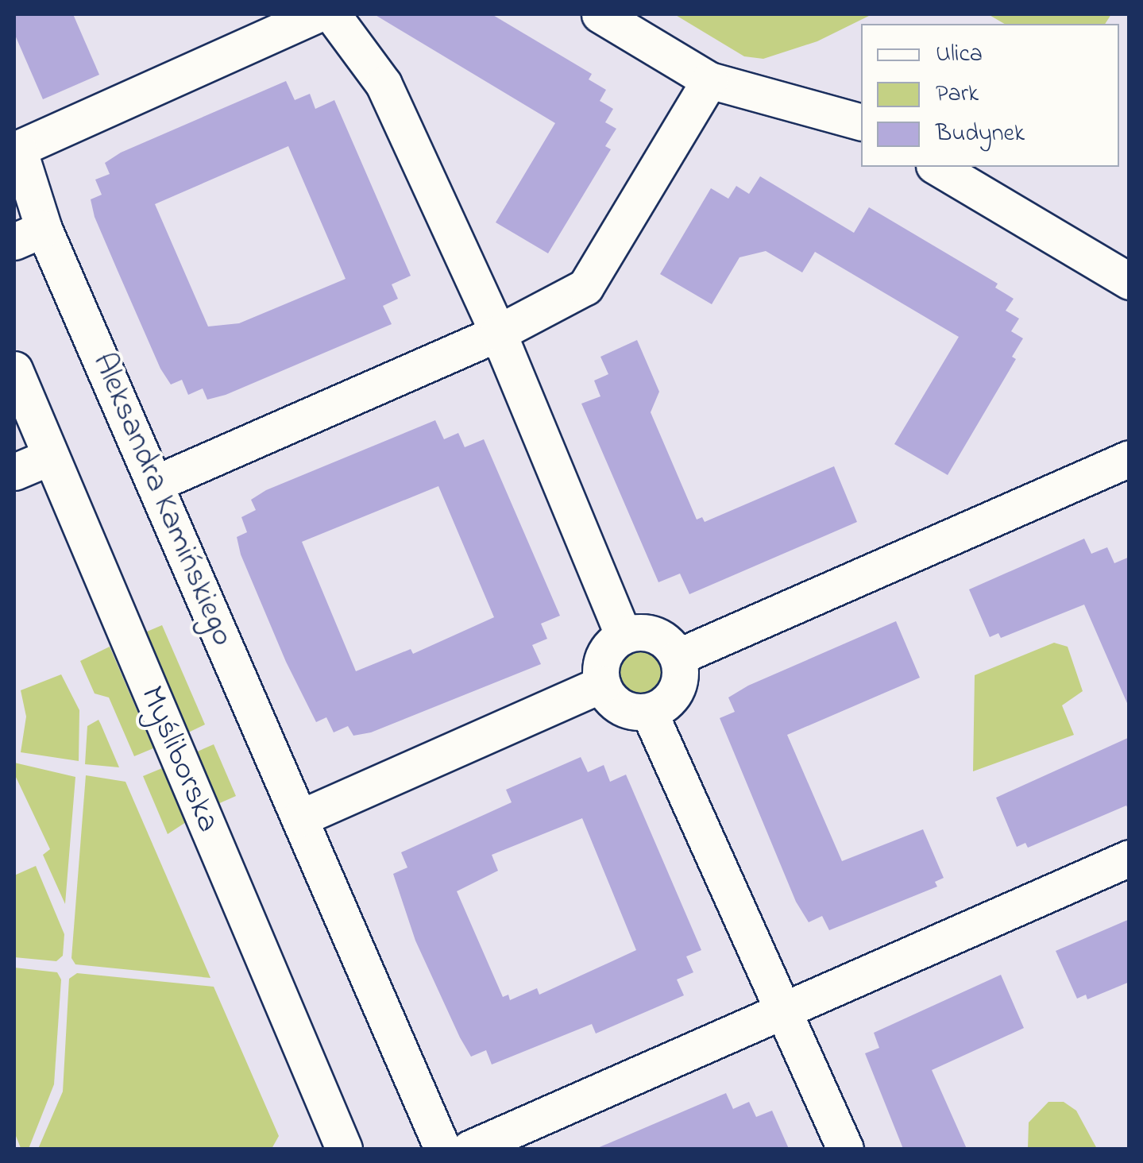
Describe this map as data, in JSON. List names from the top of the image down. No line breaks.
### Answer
{"streets":{"street":["Aleksandra Kamińskiego","Myśliborska"]},"legend":["Ulica","Park","Budynek"]}
